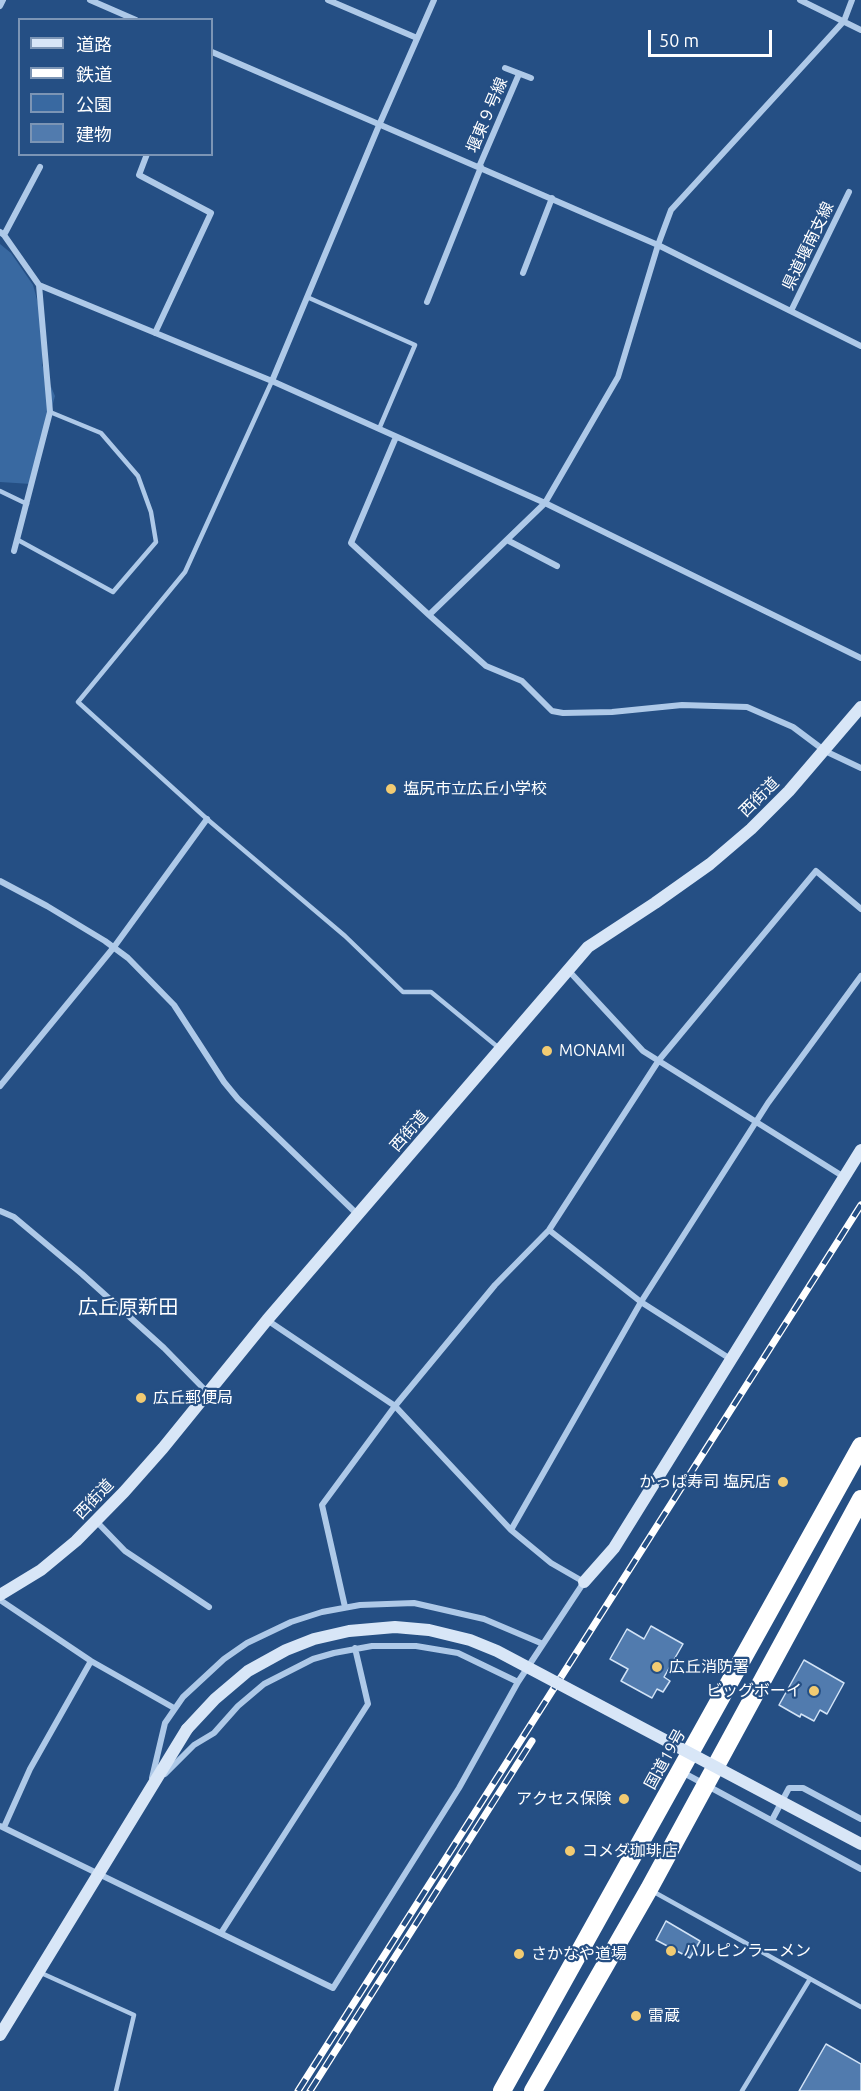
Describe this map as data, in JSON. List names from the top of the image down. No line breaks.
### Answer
{"streets":{"highway":["国道19号"],"street":["堰東９号線","県道堰南支線","西街道"]},"districts":["広丘原新田"],"places":["塩尻市立広丘小学校","MONAMI","広丘郵便局","かっぱ寿司 塩尻店","広丘消防署","ビッグボーイ","アクセス保険","コメダ珈琲店","ハルピンラーメン","さかなや道場","雷蔵"],"legend":["道路","鉄道","公園","建物"],"scale_bar":"50 m"}
